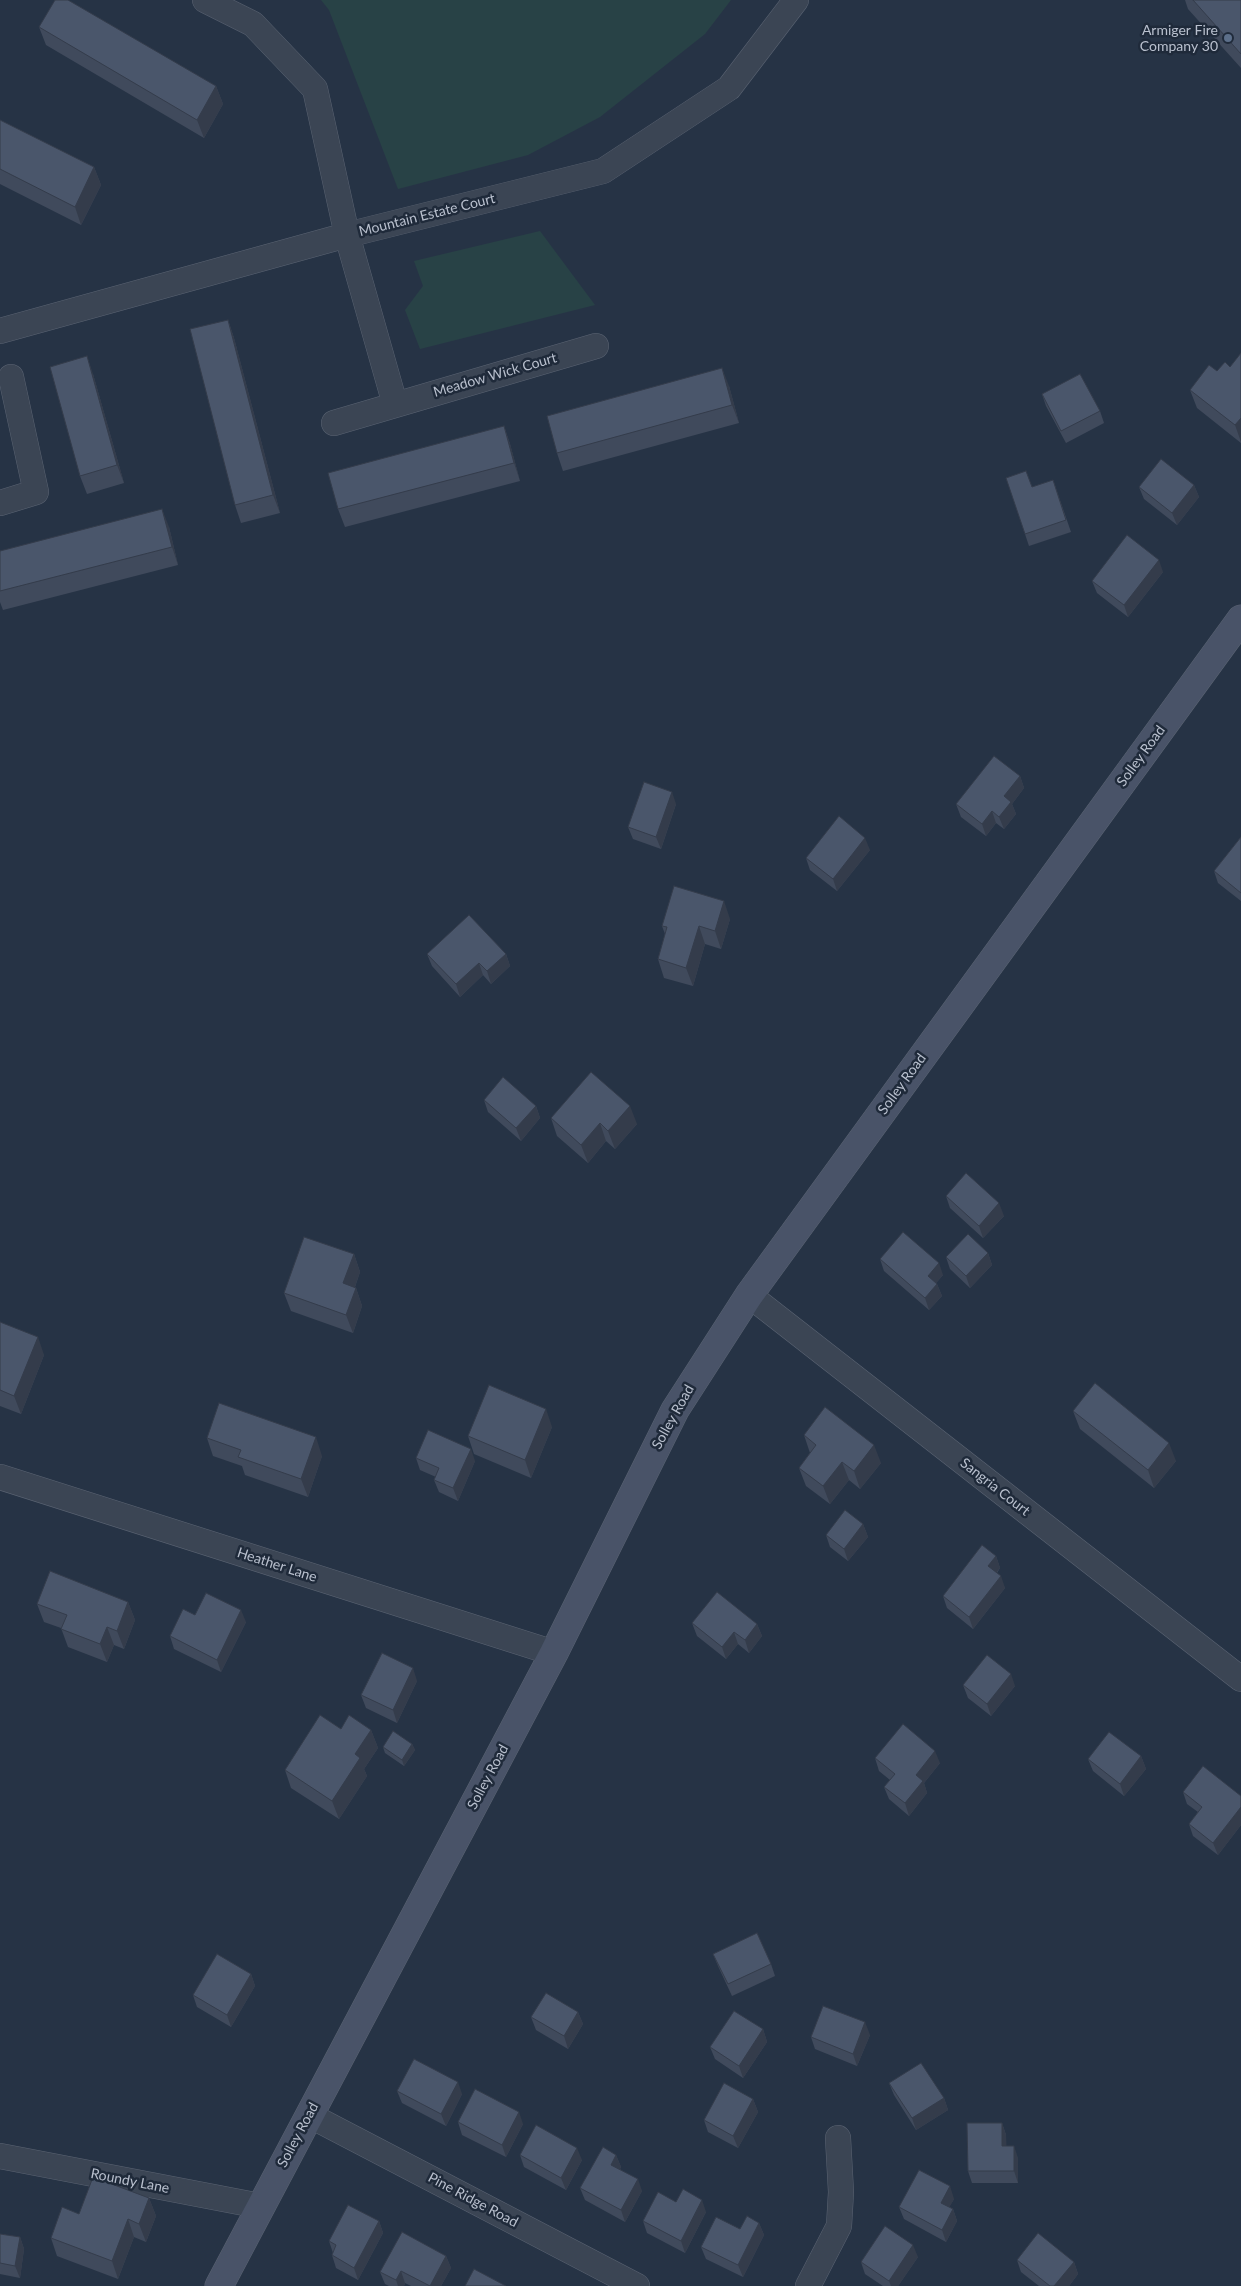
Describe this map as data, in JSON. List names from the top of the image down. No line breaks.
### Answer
{"streets":{"main road":["Solley Road"],"street":["Mountain Estate Court","Meadow Wick Court","Sangria Court","Heather Lane","Roundy Lane","Pine Ridge Road"]},"crossings":[["Solley Road","Sangria Court"],["Solley Road","Heather Lane"],["Solley Road","Roundy Lane"],["Solley Road","Pine Ridge Road"]],"places":["Armiger Fire Company 30"]}
